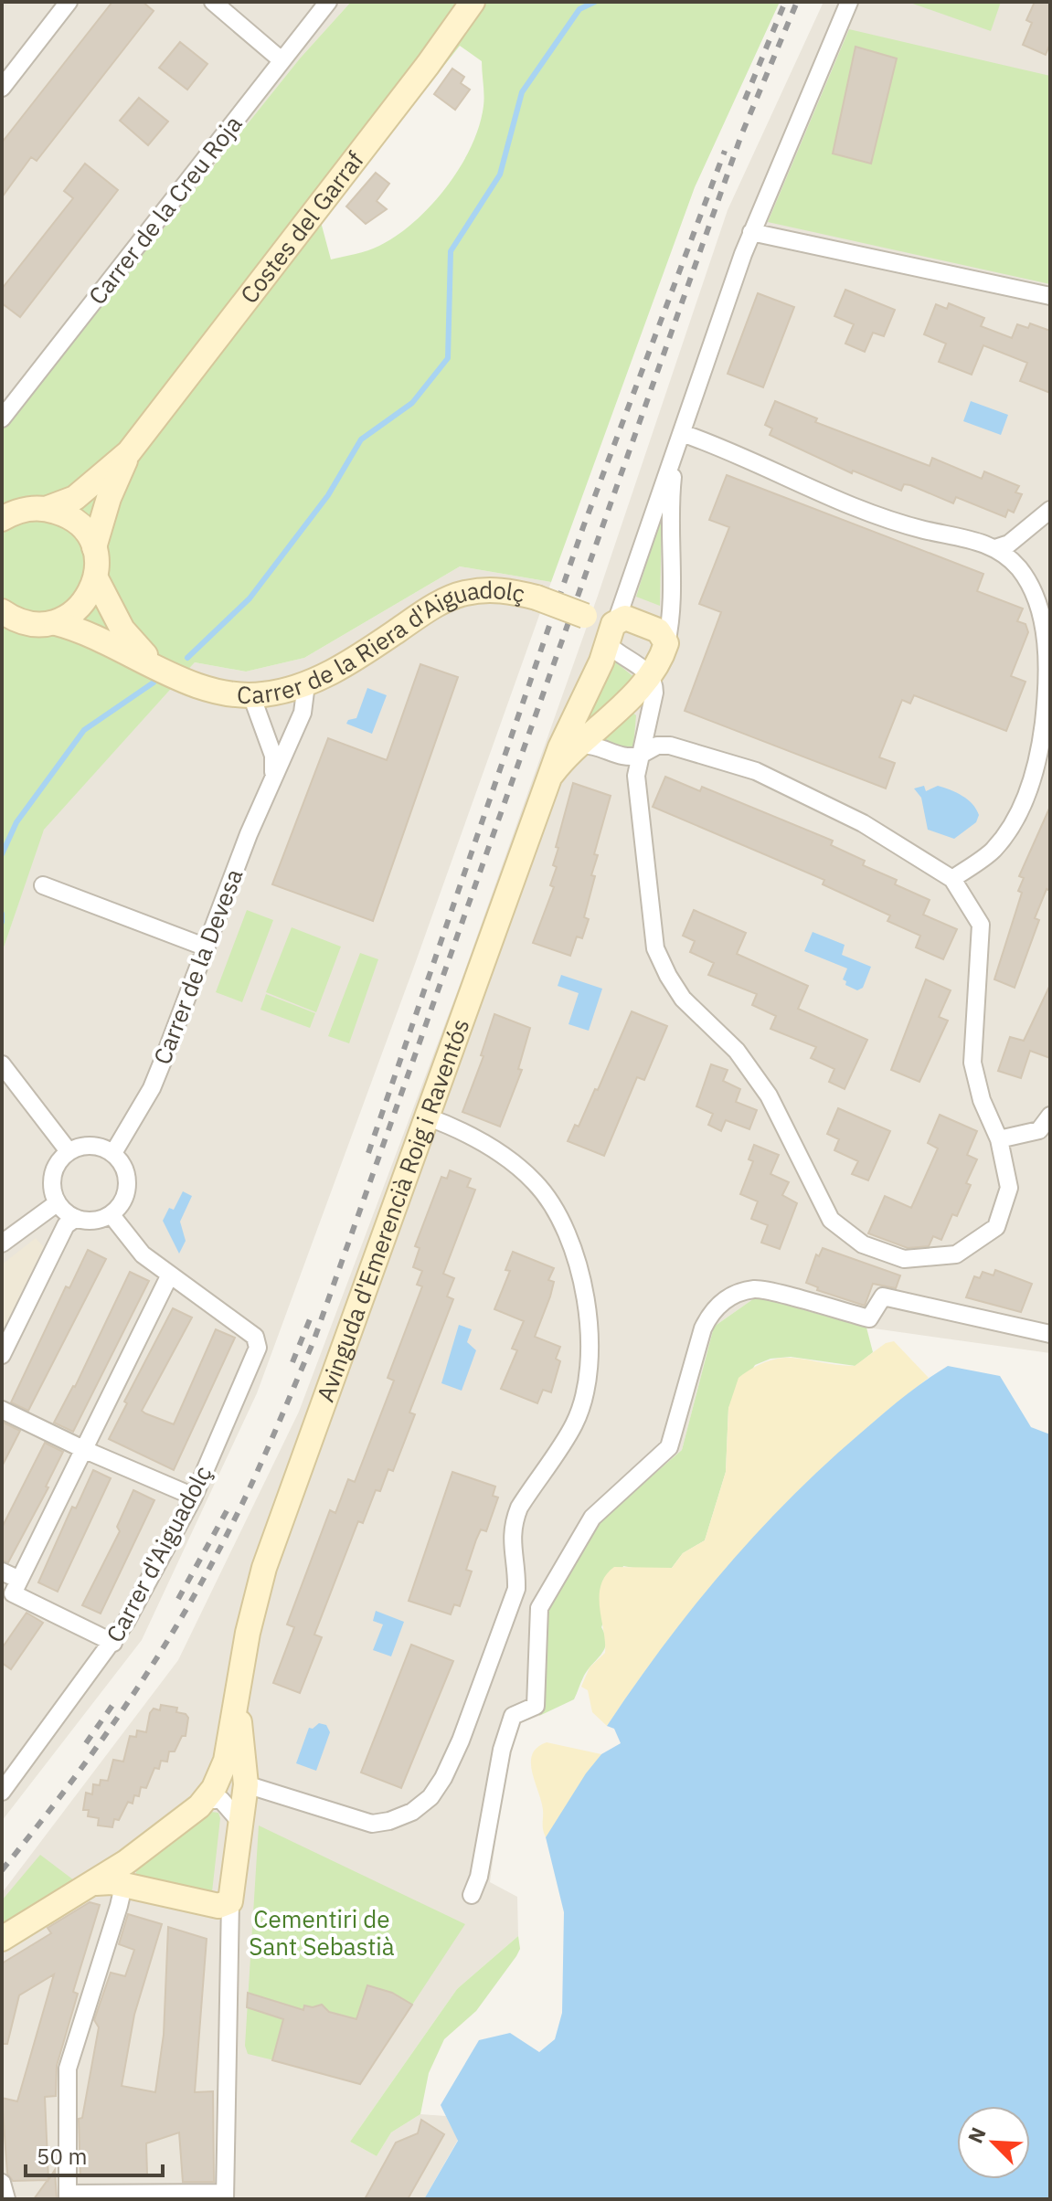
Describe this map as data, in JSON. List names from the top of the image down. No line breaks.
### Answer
{"streets":{"street":["Carrer de la Creu Roja","Costes del Garraf","Carrer de la Riera d'Aiguadolç","Carrer de la Devesa","Avinguda d'Emerencià Roig i Raventós","Carrer d'Aiguadolç"]},"crossings":[["Carrer de la Riera d'Aiguadolç","Carrer de la Devesa"],["Carrer de la Riera d'Aiguadolç","Avinguda d'Emerencià Roig i Raventós"]],"parks":["Cementiri de Sant Sebastià"],"scale_bar":"50 m","north":"top left"}
